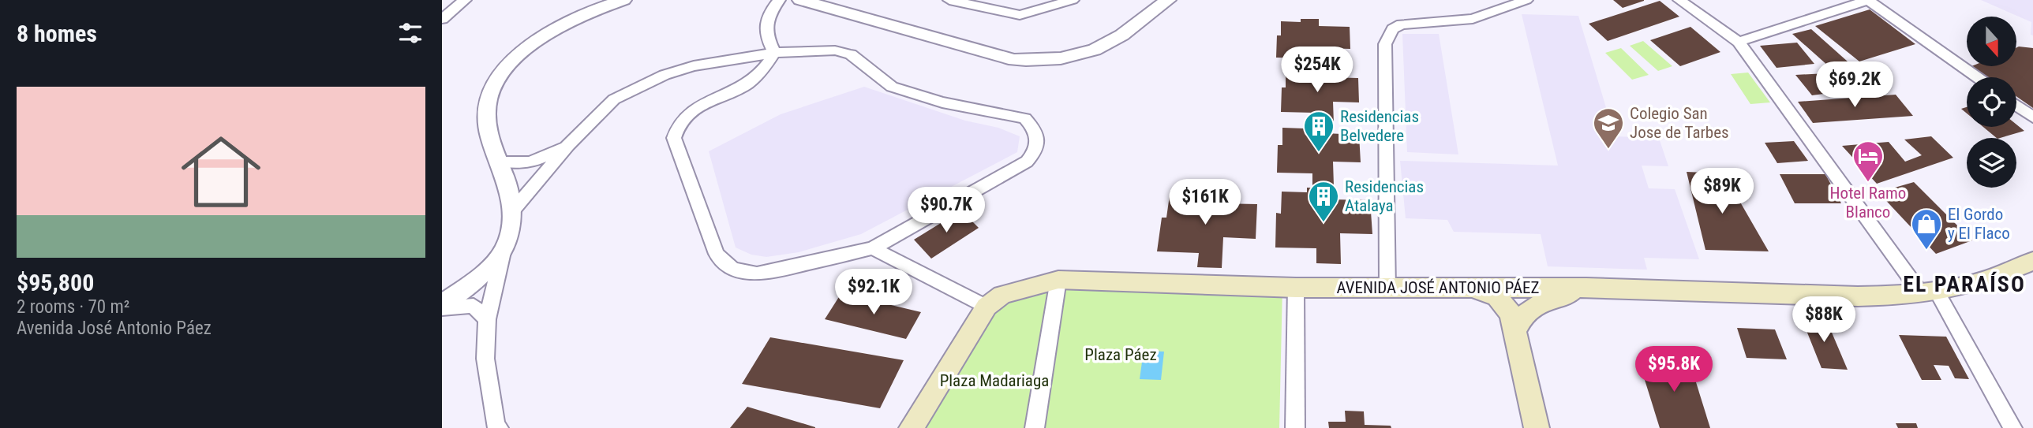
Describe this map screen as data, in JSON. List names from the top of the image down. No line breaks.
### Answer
{"streets":{"main road":["AVENIDA JOSÉ ANTONIO PÁEZ"]},"districts":["EL PARAÍSO"],"parks":["Plaza Páez","Plaza Madariaga"],"places":{"school or university":["Colegio San Jose de Tarbes"],"building":["Residencias Belvedere","Residencias Atalaya"],"hotel":["Hotel Ramo Blanco"],"shop":["El Gordo y El Flaco"]},"north":"bottom","page":{"heading":"8 homes","price":["$254K","$69.2K","$89K","$161K","$90.7K","$92.1K","$88K","$95.8K"],"list":[{"name":"$95,800","note":"2 rooms · 70 m² · Avenida José Antonio Páez"}]}}
